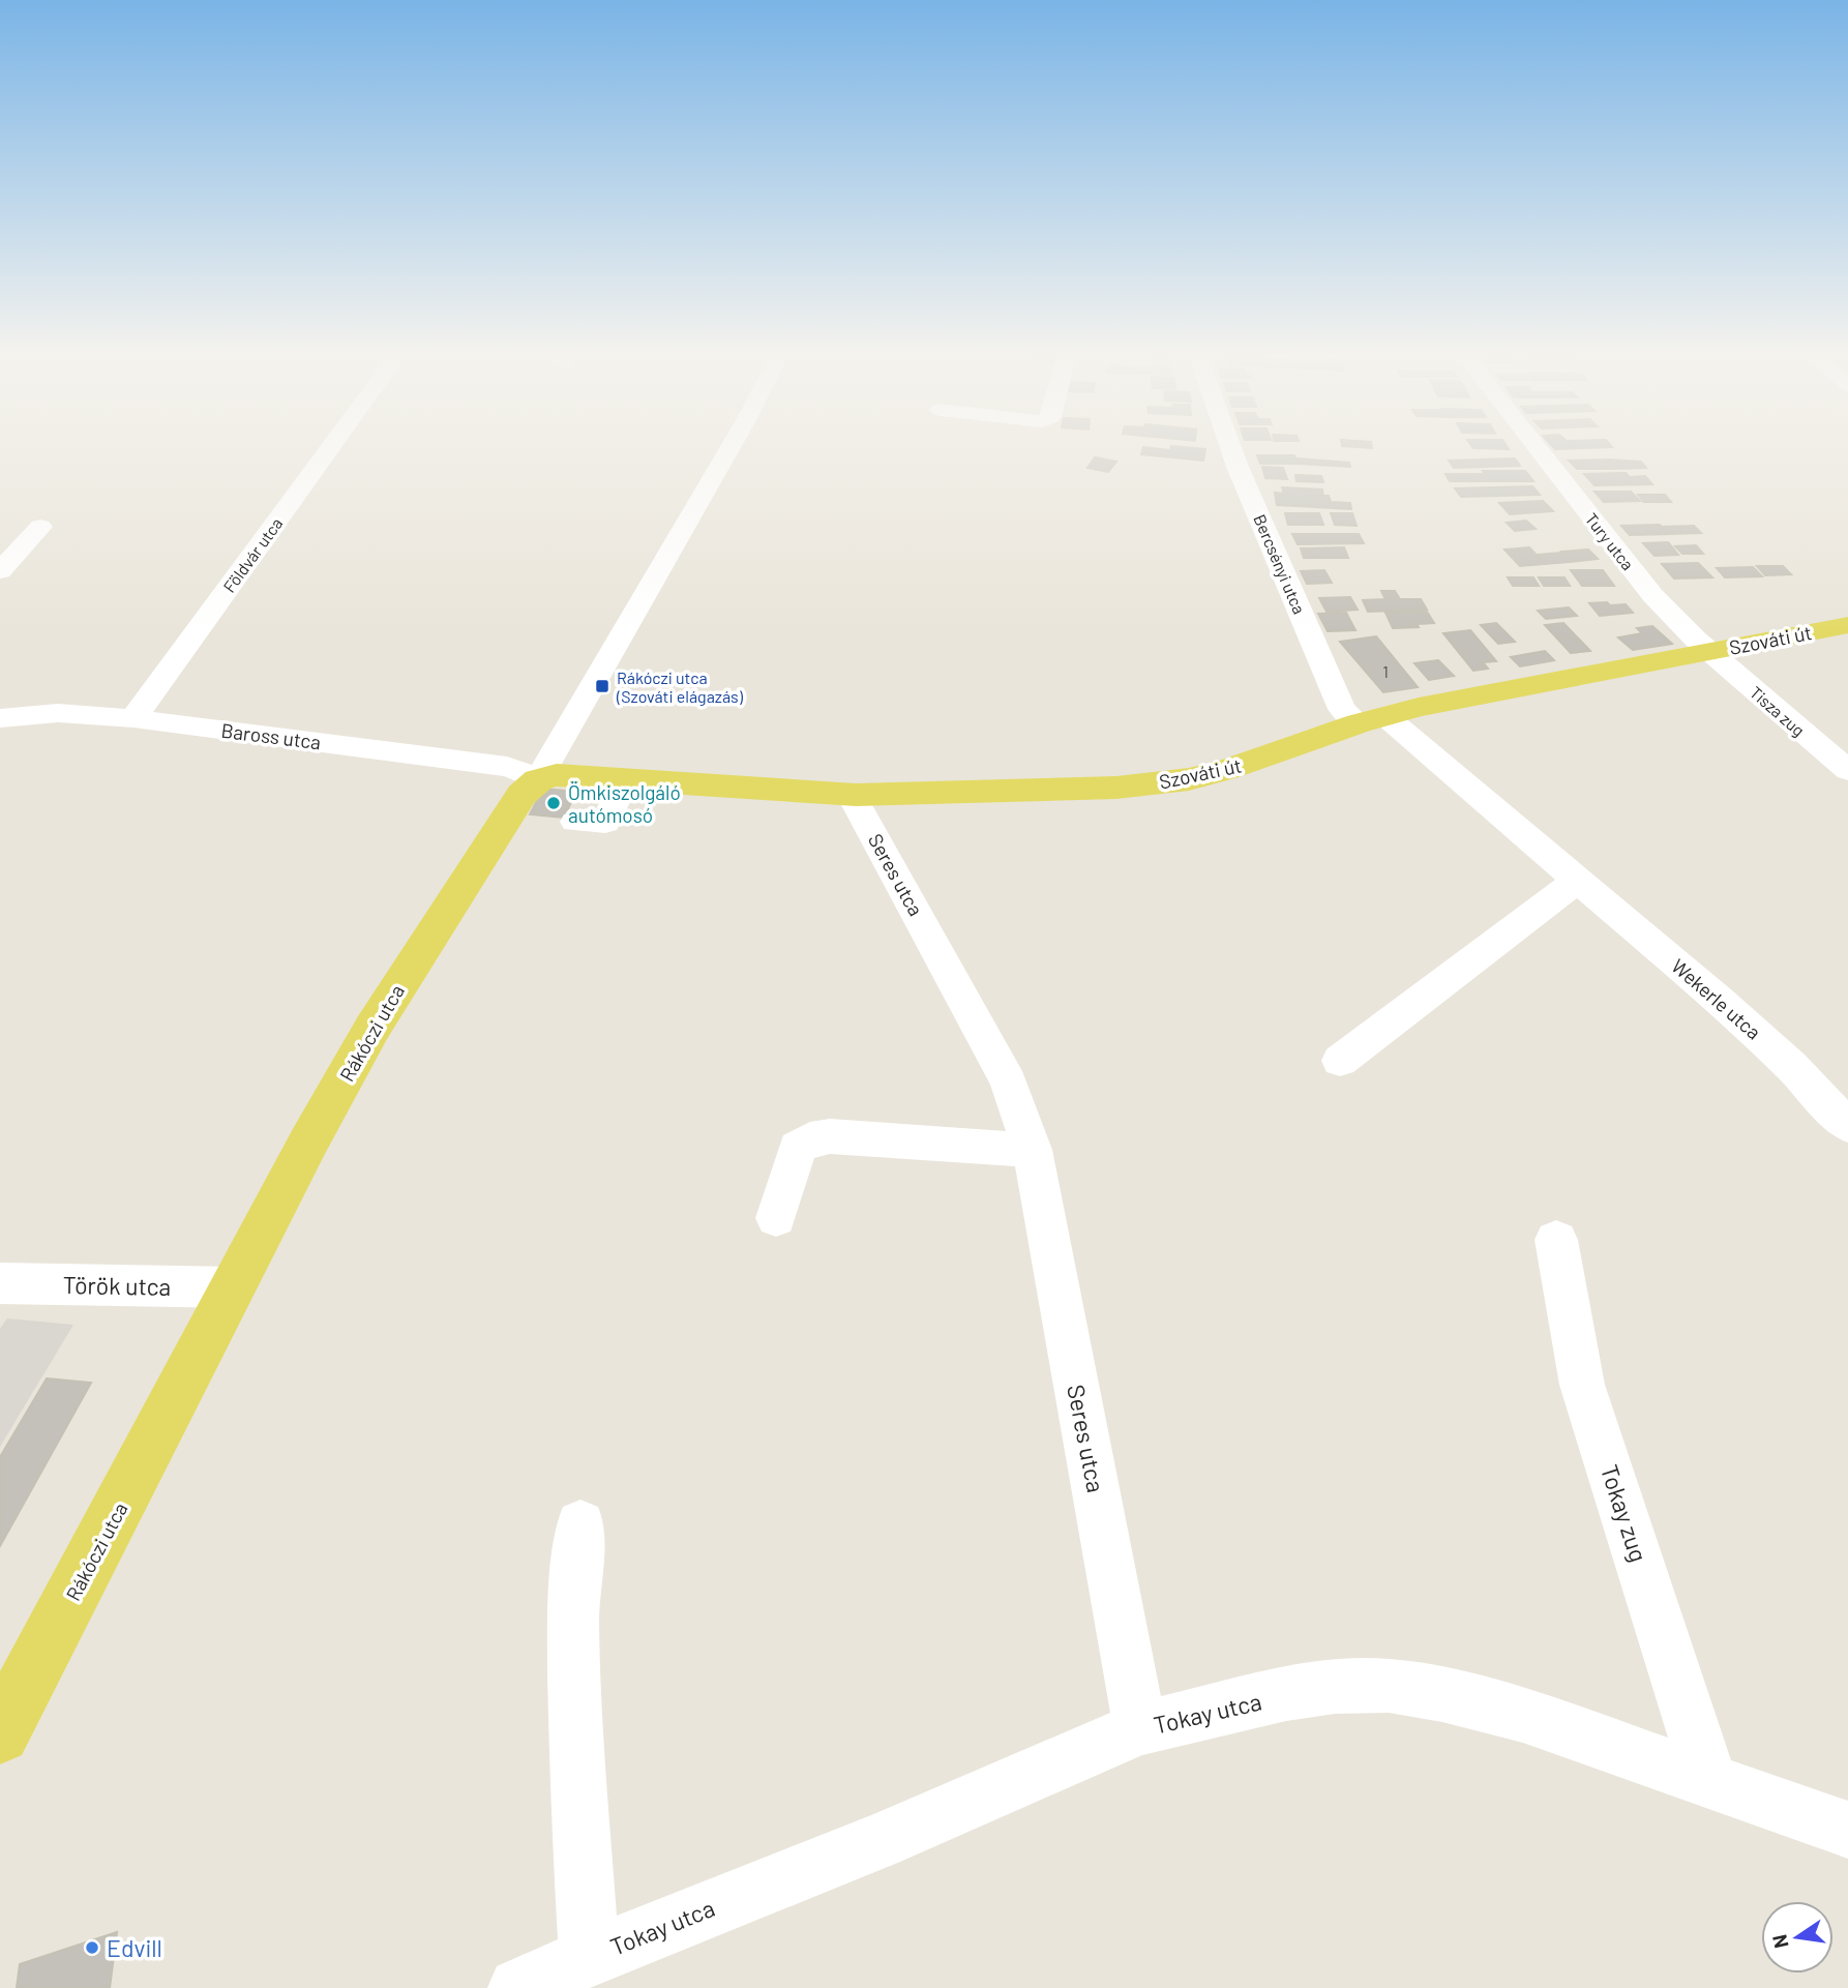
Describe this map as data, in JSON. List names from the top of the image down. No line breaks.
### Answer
{"streets":{"main road":["Szováti út","Rákóczi utca"],"street":["Tury utca","Földvár utca","Bercsényi utca","Tisza zug","Baross utca","Seres utca","Wekerle utca","Török utca","Tokay zug","Tokay utca"]},"crossings":[["Tury utca","Szováti út"],["Tury utca","Tisza zug"],["Földvár utca","Baross utca"],["Bercsényi utca","Szováti út"],["Bercsényi utca","Wekerle utca"],["Szováti út","Tisza zug"],["Szováti út","Baross utca"],["Szováti út","Seres utca"],["Szováti út","Wekerle utca"],["Szováti út","Rákóczi utca"],["Baross utca","Rákóczi utca"],["Seres utca","Tokay utca"],["Rákóczi utca","Török utca"],["Tokay zug","Tokay utca"]],"places":{"transit":["Rákóczi utca (Szováti elágazás)"],"other":["Ömkiszolgáló autómosó","Edvill"]},"house_numbers":["1"],"north":"left"}
